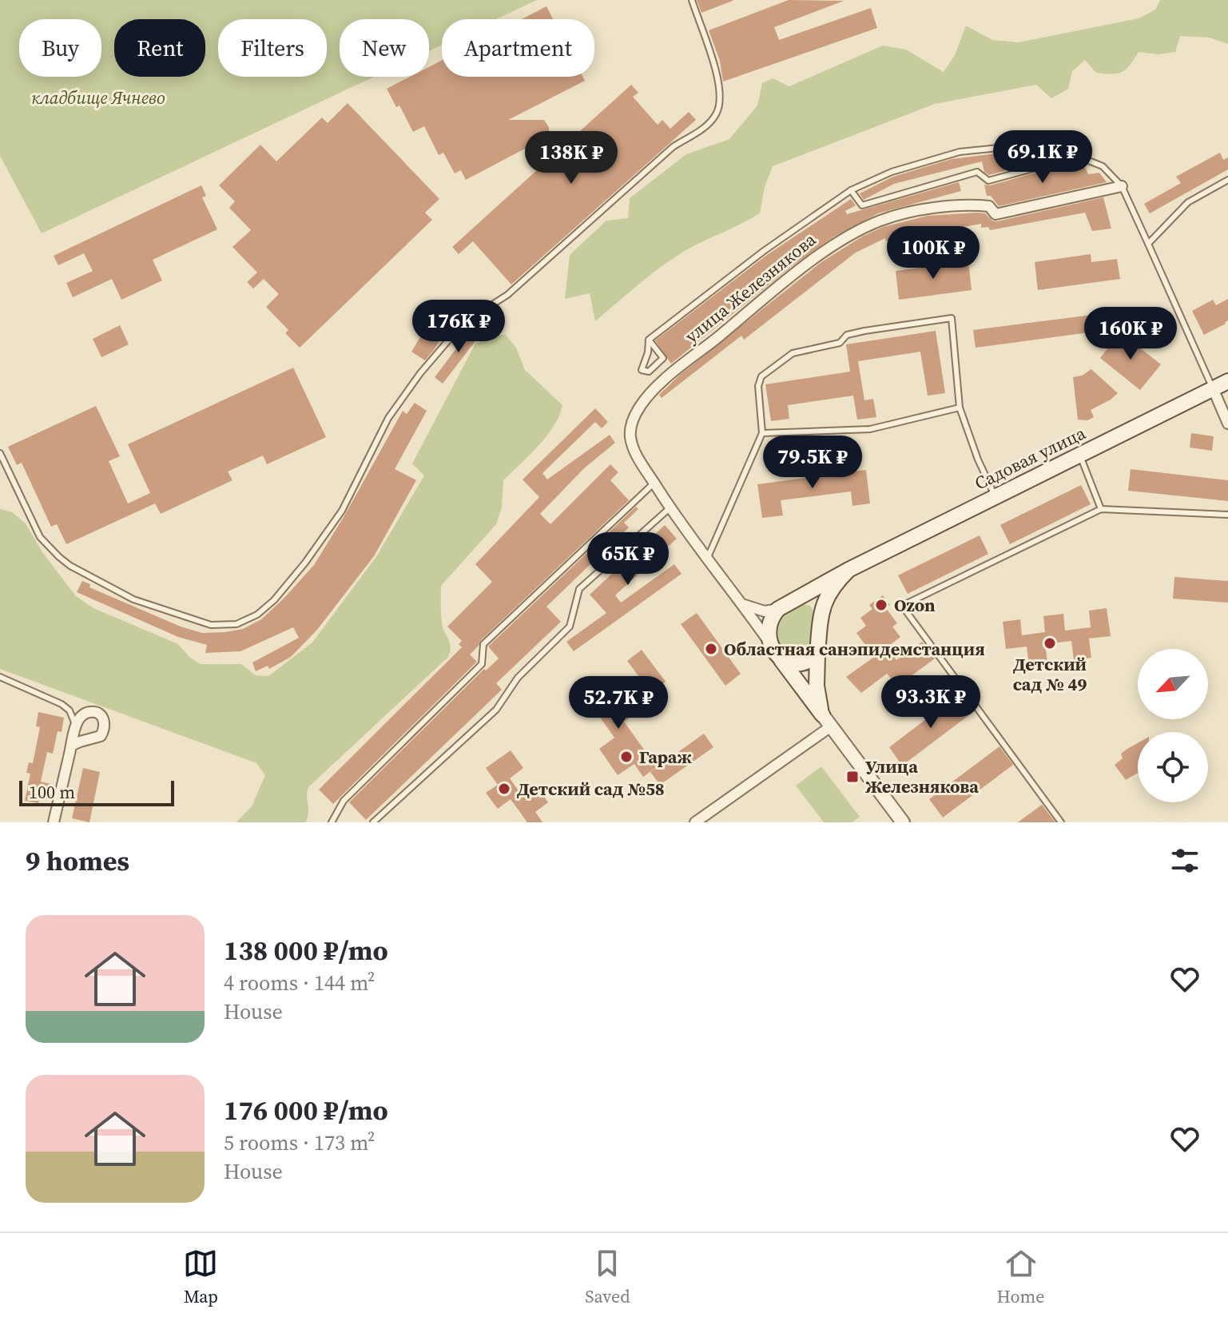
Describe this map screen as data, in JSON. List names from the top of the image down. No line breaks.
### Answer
{"streets":{"main road":["Садовая улица"],"street":["улица Железнякова"]},"crossings":[["улица Железнякова","Садовая улица"]],"parks":["кладбище Ячнево"],"places":{"other":["Ozon","Детский сад № 49","Областная санэпидемстанция","Гараж","Детский сад №58"],"transit":["Улица Железнякова"]},"scale_bar":"100 m","north":"bottom left","page":{"chip":["Buy","Rent","Filters","New","Apartment"],"price":["69.1K ₽","138K ₽","100K ₽","176K ₽","160K ₽","79.5K ₽","65K ₽","93.3K ₽","52.7K ₽"],"scale":"100 m","heading":"9 homes","list":[{"name":"138 000 ₽/mo","note":"4 rooms · 144 m² · House"},{"name":"176 000 ₽/mo","note":"5 rooms · 173 m² · House"}],"tabs":["Map","Saved","Home"]}}
